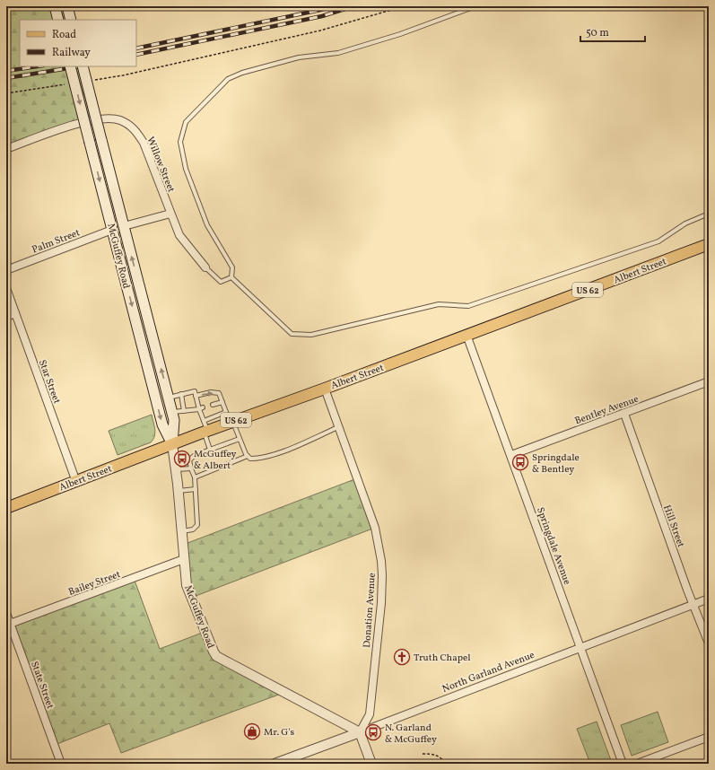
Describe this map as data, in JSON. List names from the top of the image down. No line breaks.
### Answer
{"streets":{"main road":["McGuffey Road","Albert Street","US 62"],"street":["Willow Street","Palm Street","Star Street","Bentley Avenue","Hill Street","Springdale Avenue","Bailey Street","Donation Avenue","North Garland Avenue","State Street"]},"crossings":[["Palm Street","McGuffey Road"],["McGuffey Road","Albert Street"],["McGuffey Road","Bailey Street"],["McGuffey Road","Donation Avenue"],["McGuffey Road","North Garland Avenue"],["Albert Street","Star Street"],["Albert Street","Springdale Avenue"],["Albert Street","Donation Avenue"],["Bentley Avenue","Hill Street"],["Bentley Avenue","Springdale Avenue"],["Hill Street","North Garland Avenue"],["Springdale Avenue","North Garland Avenue"],["Bailey Street","State Street"],["Donation Avenue","North Garland Avenue"]],"places":{"bus stop":["McGuffey & Albert","Springdale & Bentley","N. Garland & McGuffey"],"church":["Truth Chapel"],"shop":["Mr. G's"]},"legend":["Road","Railway"],"scale_bar":"50 m"}
